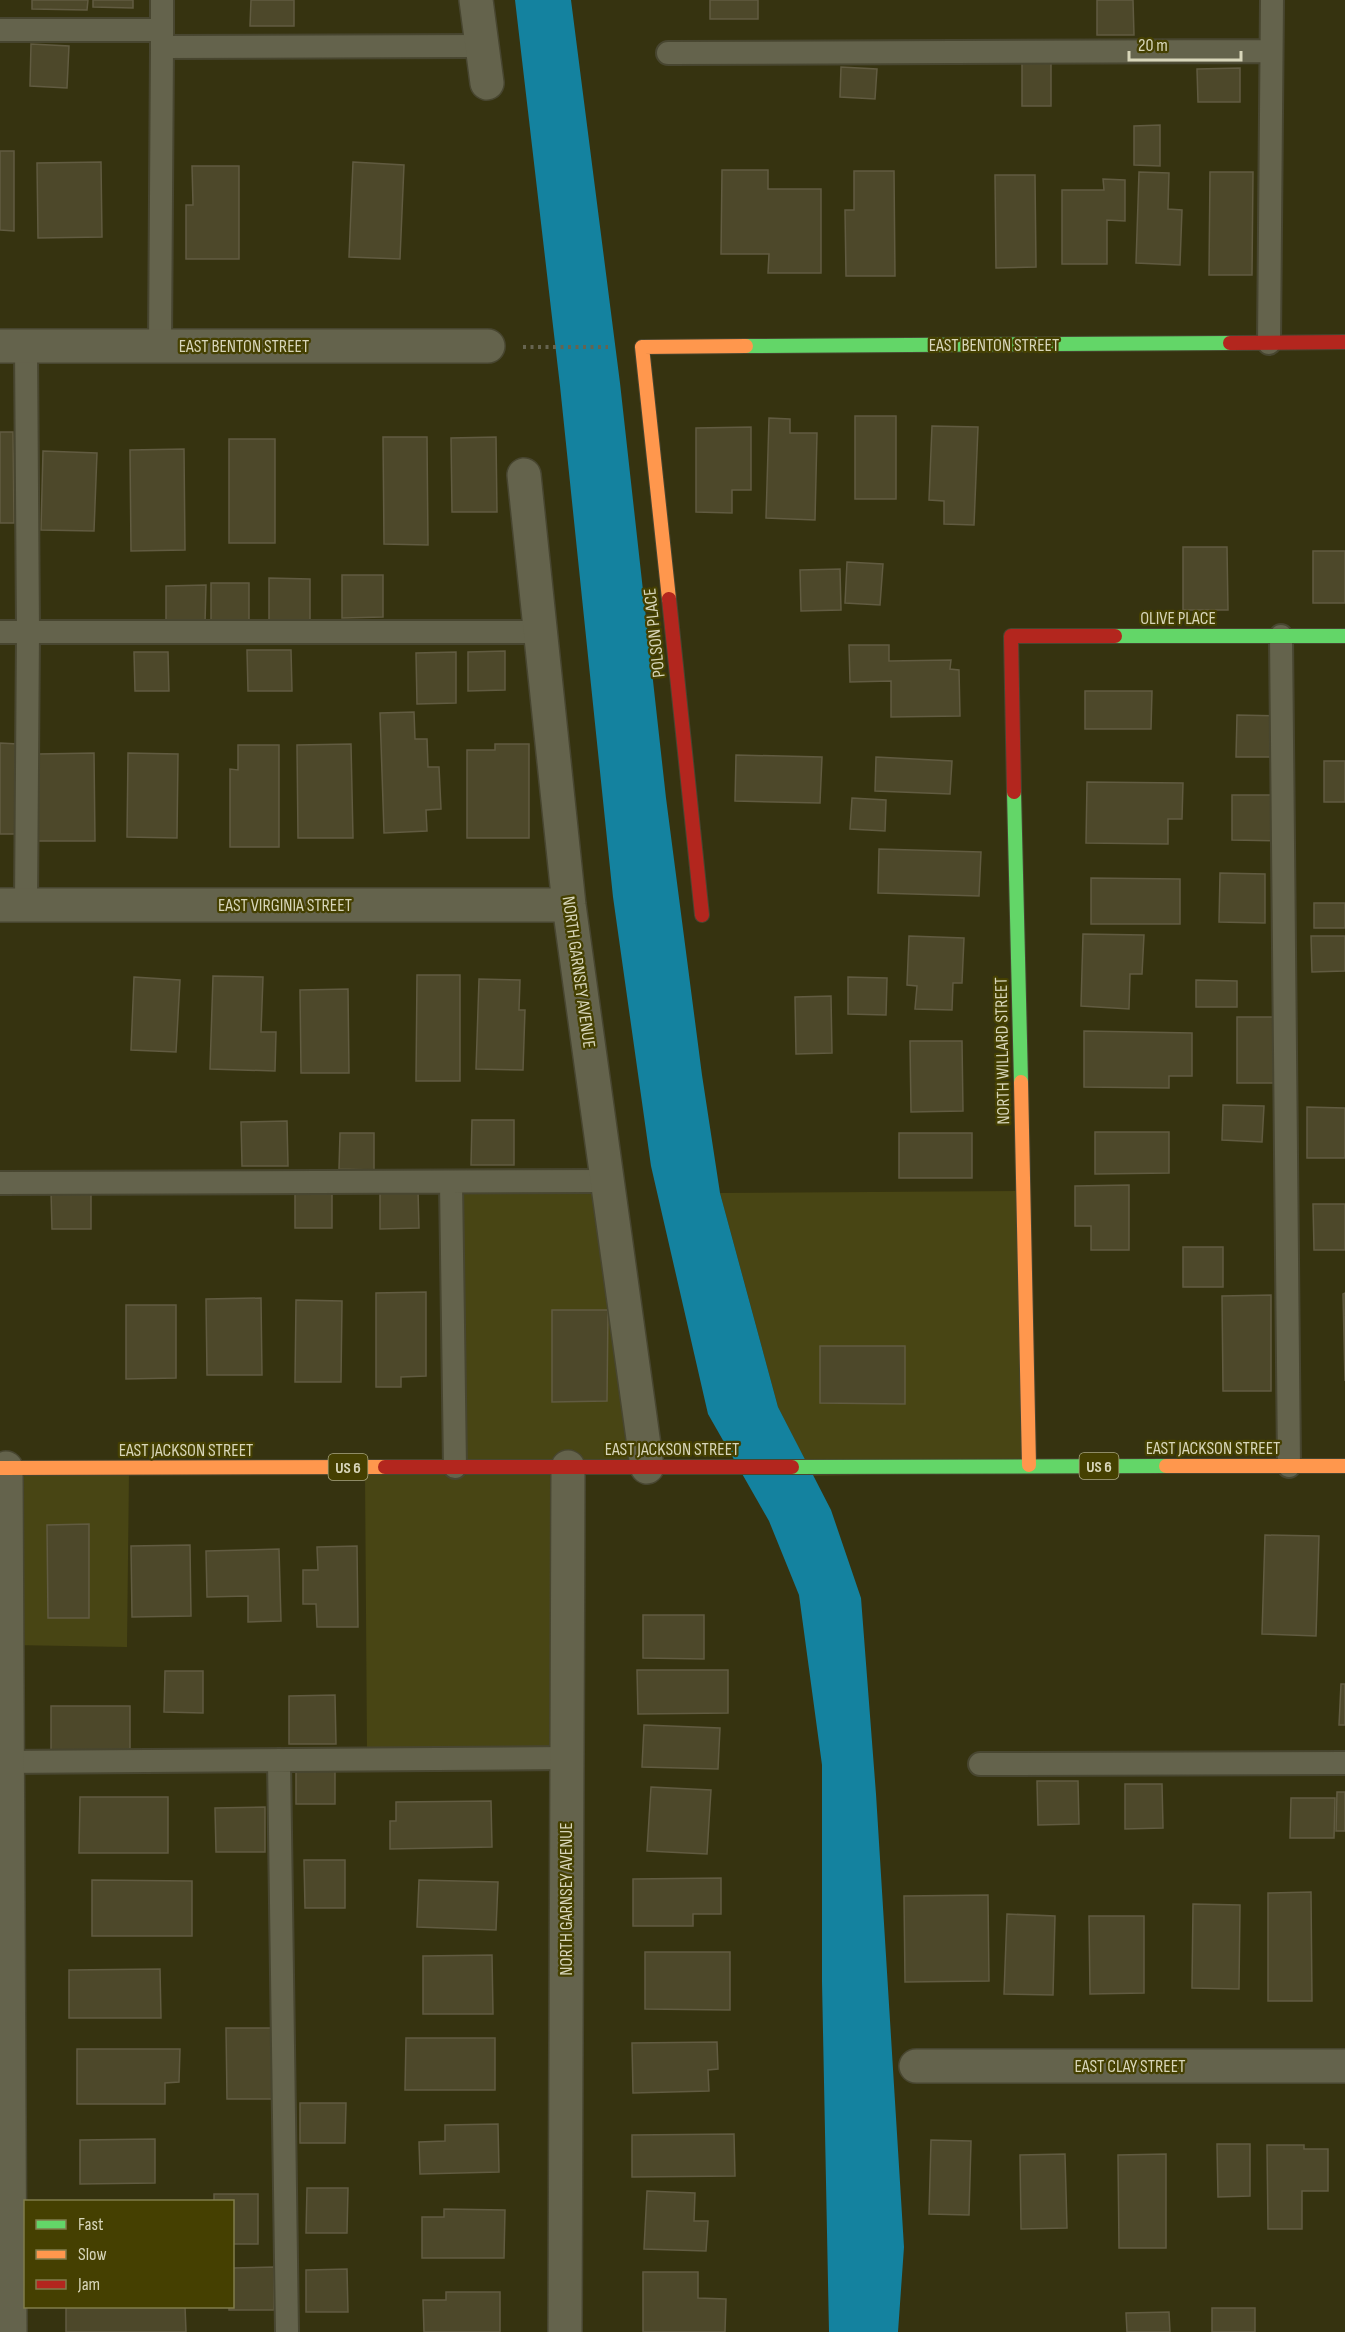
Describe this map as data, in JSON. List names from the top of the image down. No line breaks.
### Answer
{"streets":{"street":["EAST BENTON STREET","OLIVE PLACE","POLSON PLACE","EAST VIRGINIA STREET","NORTH GARNSEY AVENUE","NORTH WILLARD STREET","EAST JACKSON STREET","US 6","EAST CLAY STREET"]},"crossings":[["EAST BENTON STREET","POLSON PLACE"],["OLIVE PLACE","NORTH WILLARD STREET"],["EAST VIRGINIA STREET","NORTH GARNSEY AVENUE"],["NORTH GARNSEY AVENUE","EAST JACKSON STREET"],["NORTH WILLARD STREET","EAST JACKSON STREET"]],"legend":["Fast","Slow","Jam"],"scale_bar":"20 m"}
